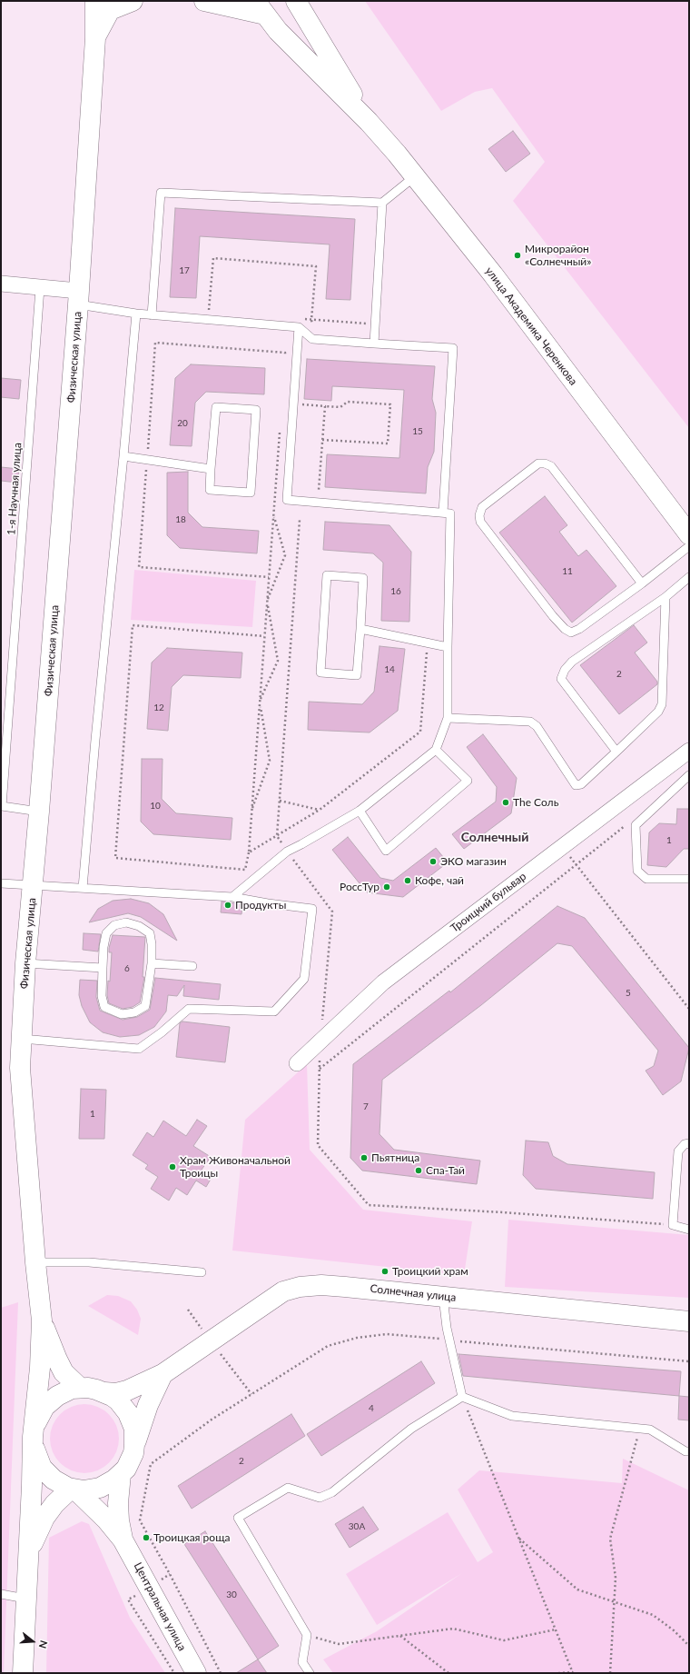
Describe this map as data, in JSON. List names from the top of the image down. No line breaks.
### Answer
{"streets":{"street":["улица Академика Черенкова","Физическая улица","Троицкий бульвар","Солнечная улица","Центральная улица"],"lane":["1-я Научная улица"]},"crossings":[["Физическая улица","1-я Научная улица"],["Солнечная улица","Центральная улица"]],"districts":["Солнечный"],"places":["Микрорайон «Солнечный»","The Соль","ЭКО магазин","Кофе, чай","РоссТур","Продукты","Пьятница","Храм Живоначальной Троицы","Спа-Тай","Троицкий храм","Троицкая роща"],"house_numbers":["17","20","15","18","11","16","14","2","12","10","1","6","5","7","1","4","2","30А","30"],"north":"right"}
